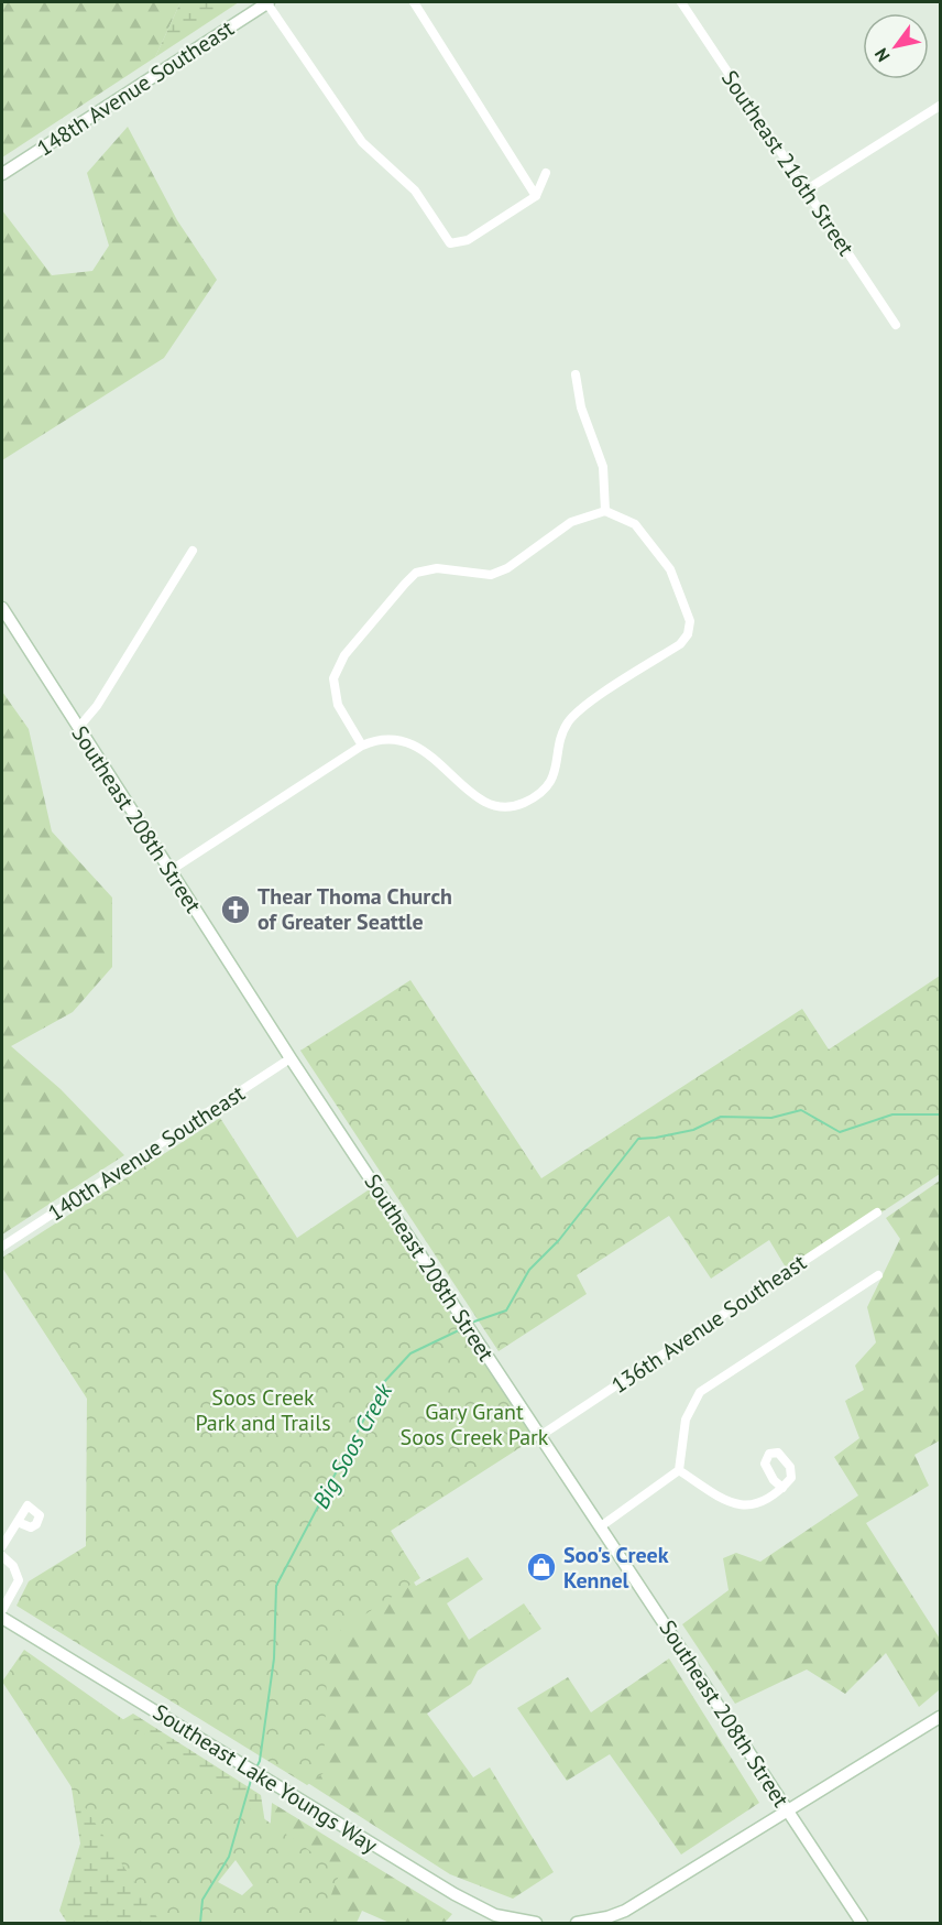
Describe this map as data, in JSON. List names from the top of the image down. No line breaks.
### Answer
{"streets":{"street":["148th Avenue Southeast","Southeast 216th Street","Southeast 208th Street","140th Avenue Southeast","136th Avenue Southeast","Southeast Lake Youngs Way"]},"crossings":[["Southeast 208th Street","140th Avenue Southeast"],["Southeast 208th Street","136th Avenue Southeast"]],"water":["Big Soos Creek"],"parks":["Soos Creek Park and Trails","Gary Grant Soos Creek Park"],"places":{"church":["Thear Thoma Church of Greater Seattle"],"shop":["Soo's Creek Kennel"]},"north":"bottom left"}
